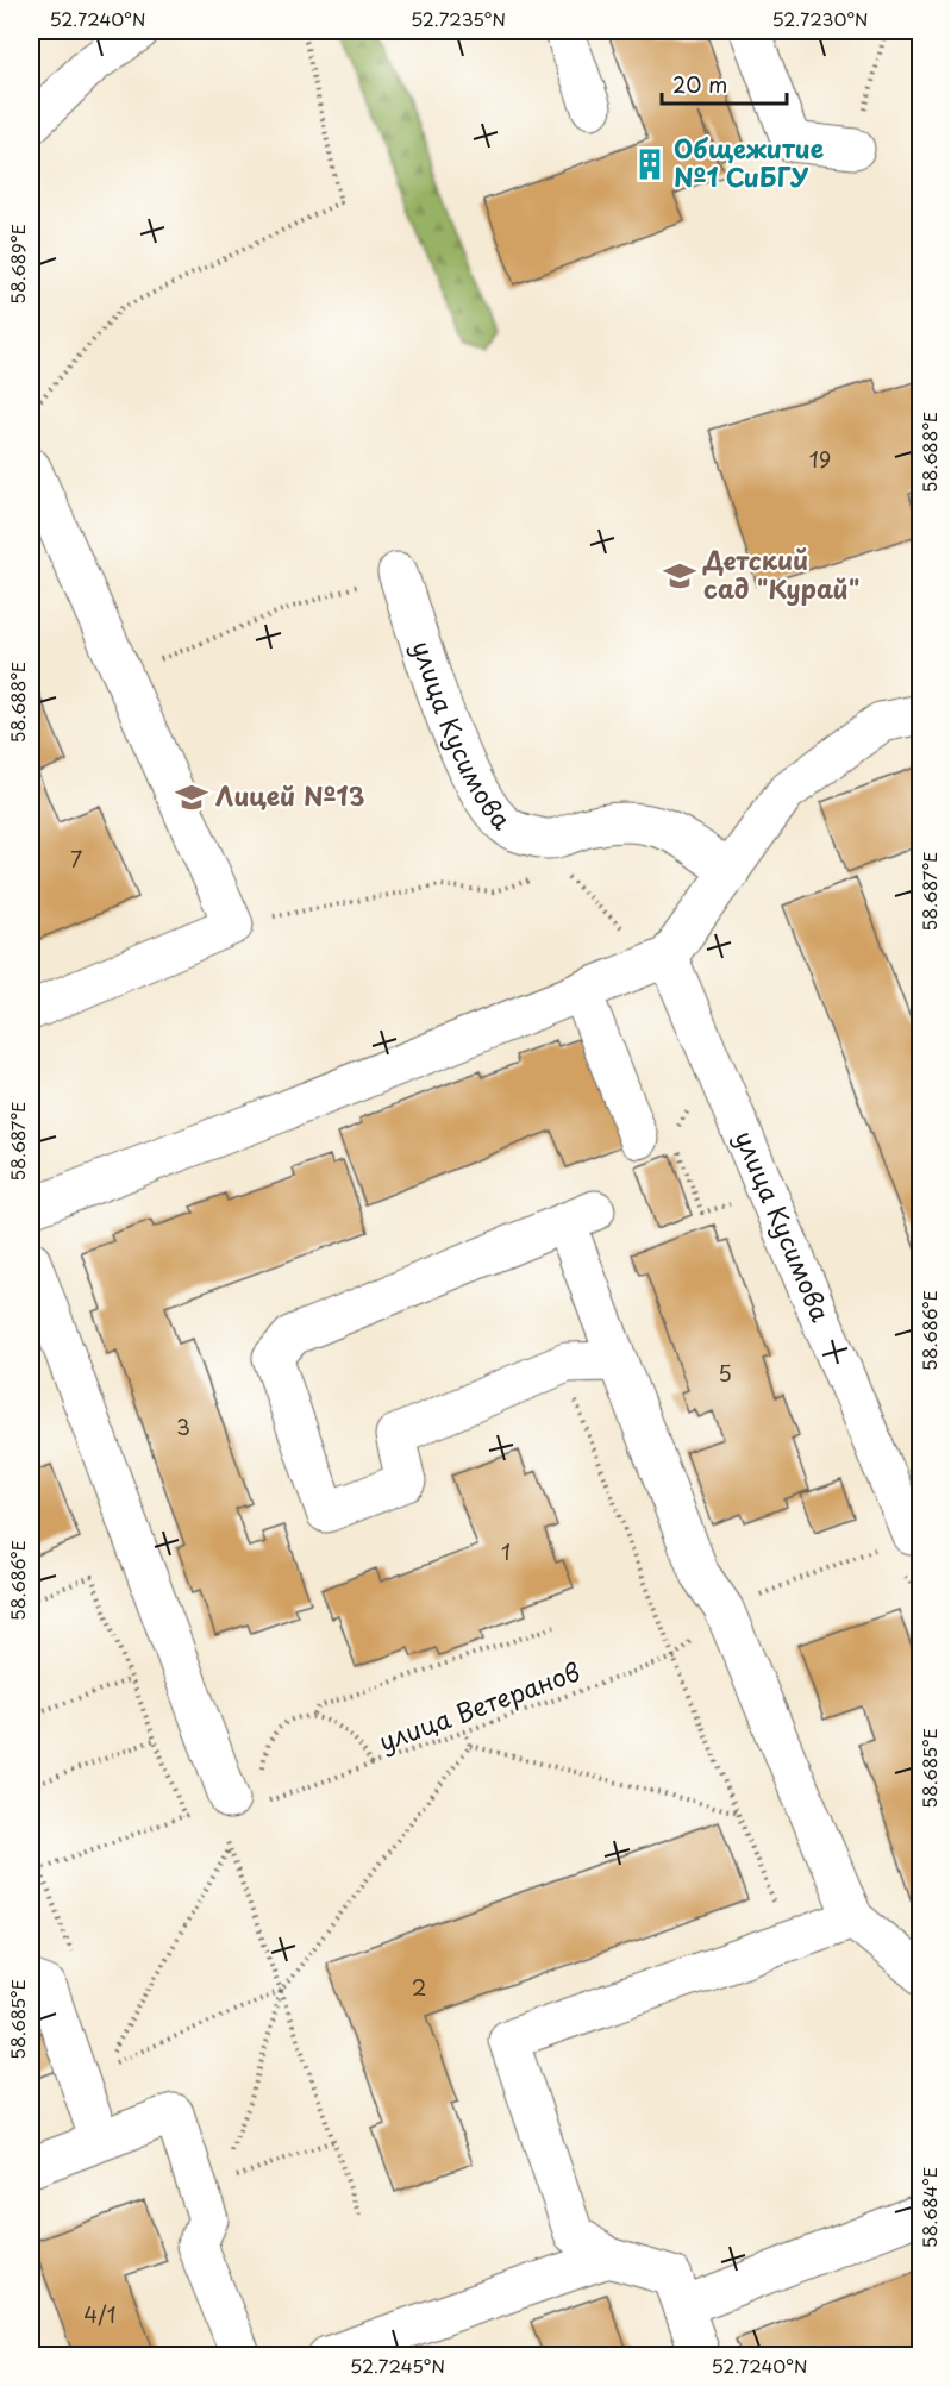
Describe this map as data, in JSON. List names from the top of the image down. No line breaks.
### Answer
{"streets":{"street":["улица Кусимова"],"path":["улица Ветеранов"]},"crossings":[["улица Кусимова","улица Ветеранов"]],"places":{"building":["Общежитие №1 СиБГУ"],"school or university":["Детский сад \"Курай\"","Лицей №13"]},"house_numbers":["19","7","5","3","1","2","4/1"],"scale_bar":"20 m","coordinates":["52.7240°N","52.7235°N","52.7230°N","58.689°E","58.688°E","58.687°E","58.686°E","58.685°E","58.684°E","52.7245°N"]}
